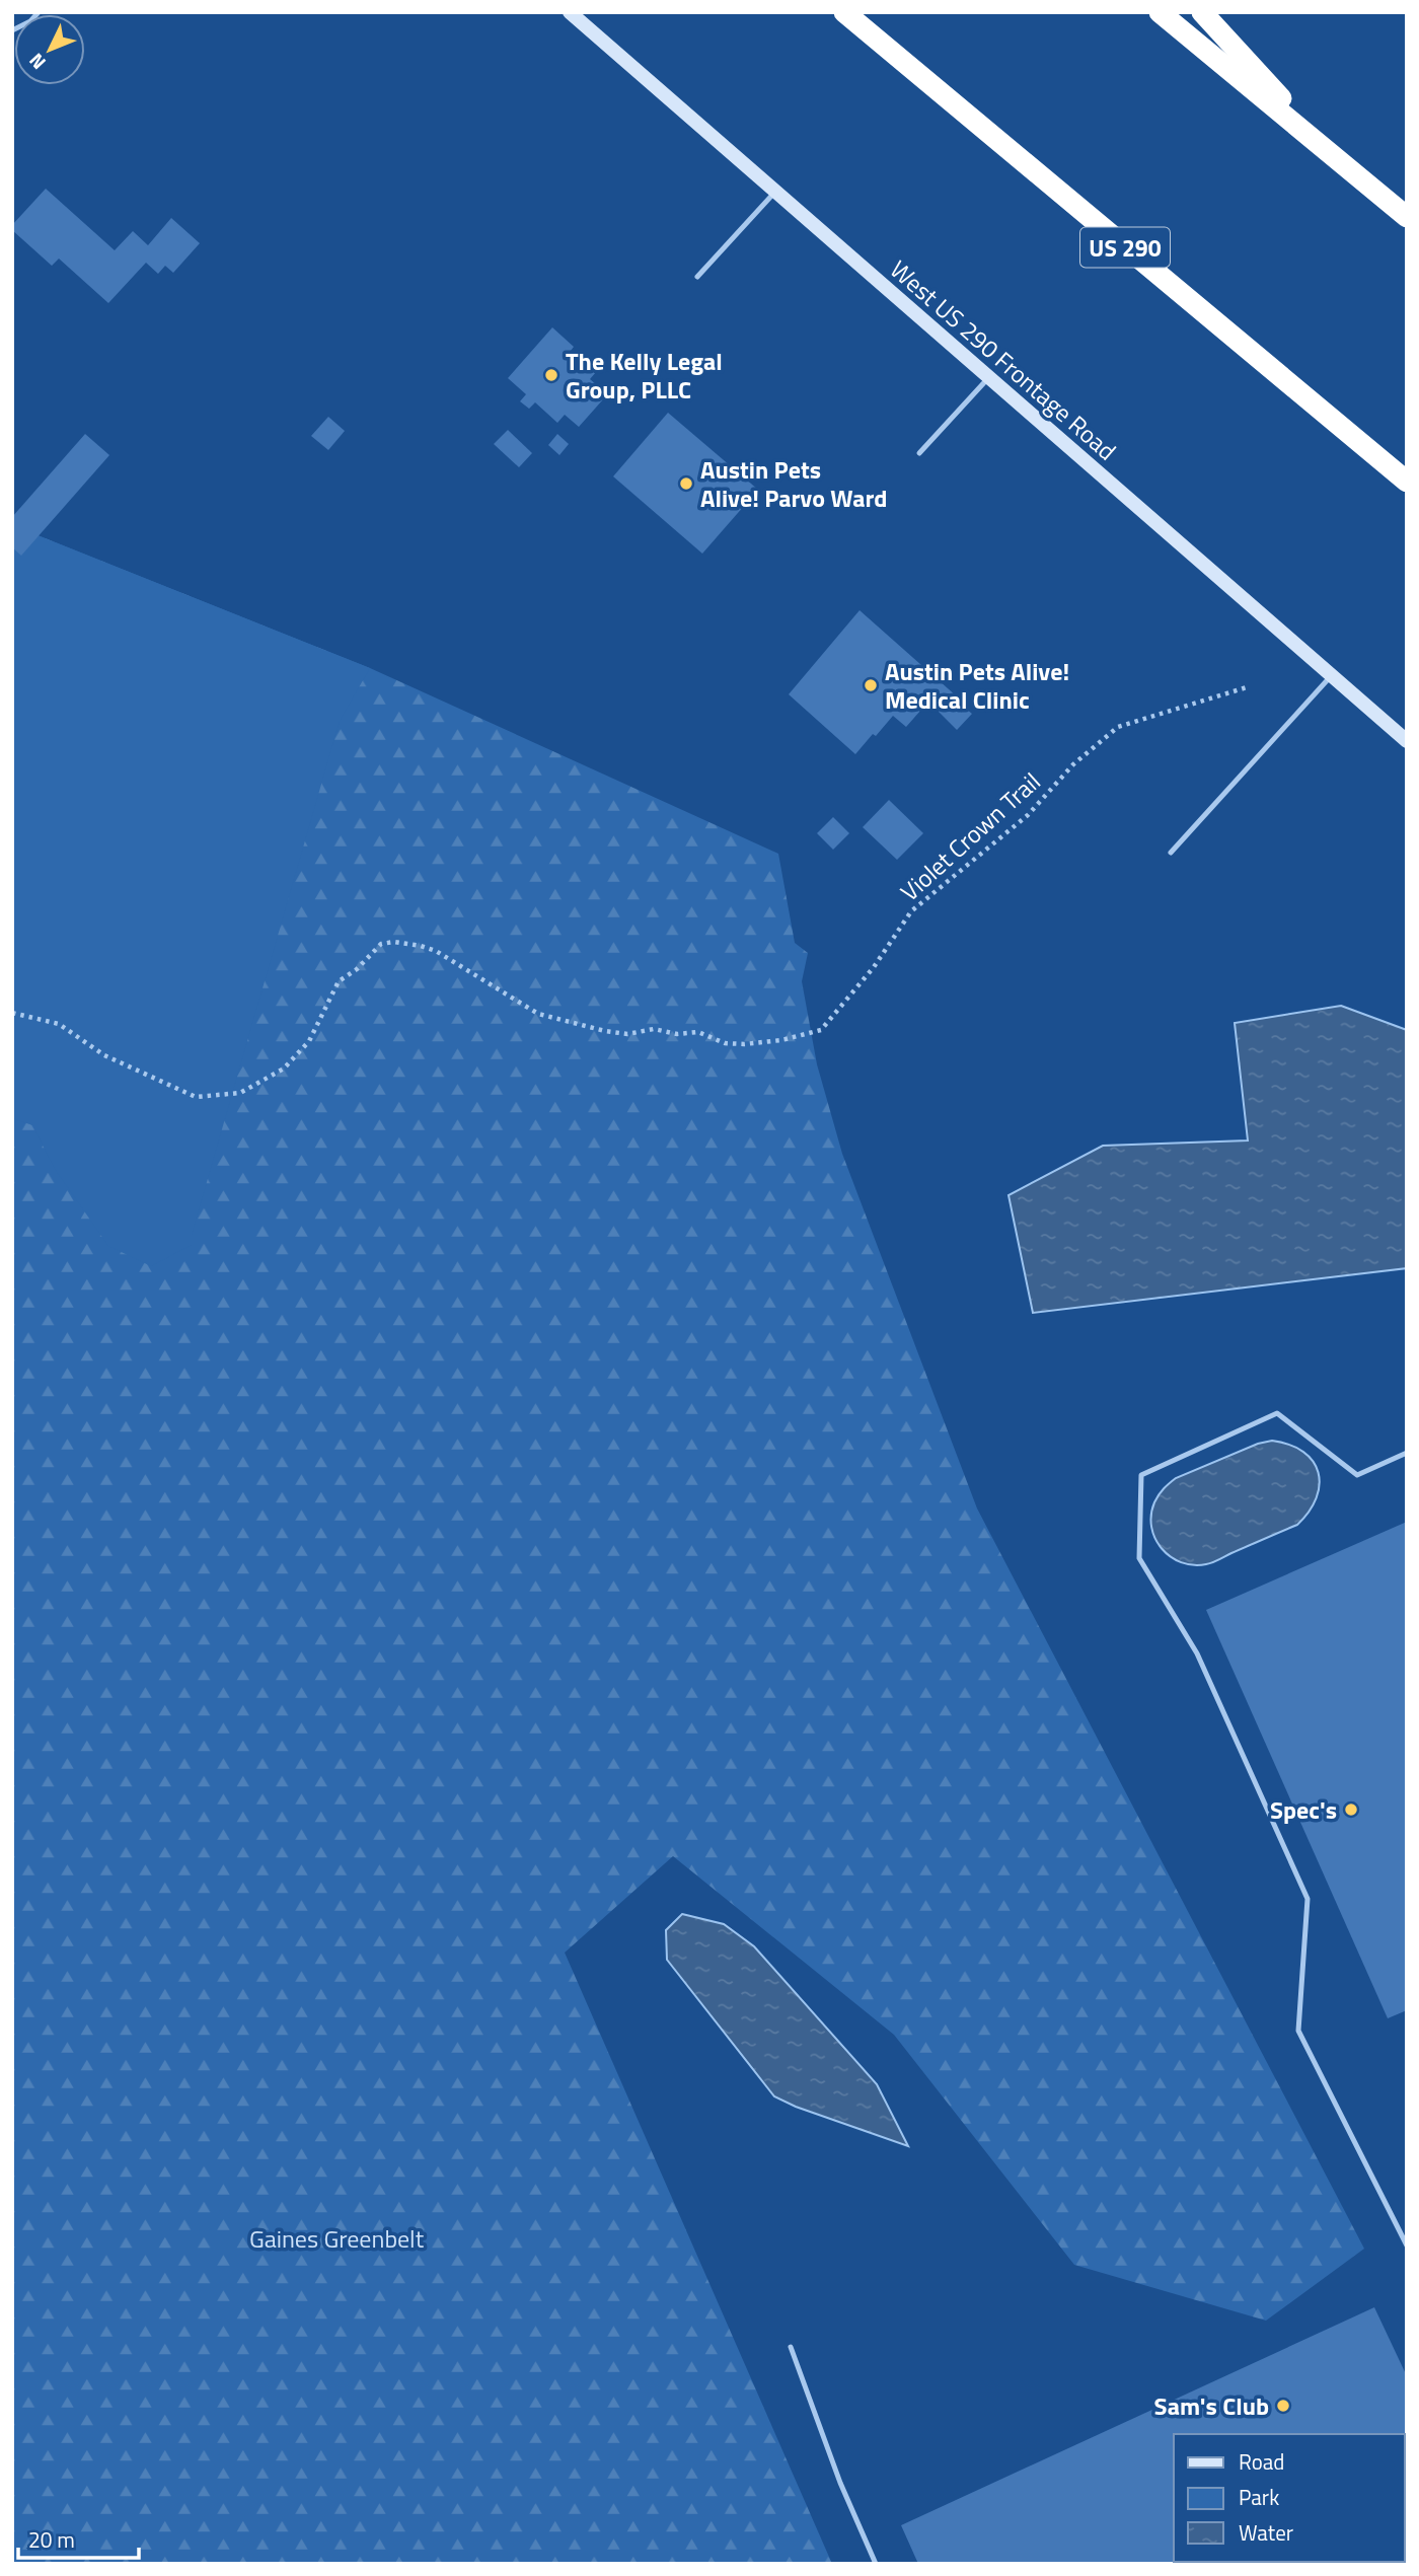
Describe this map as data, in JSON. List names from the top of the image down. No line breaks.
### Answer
{"streets":{"highway":["US 290"],"main road":["West US 290 Frontage Road"],"path":["Violet Crown Trail"]},"parks":["Gaines Greenbelt"],"places":["The Kelly Legal Group, PLLC","Austin Pets Alive! Parvo Ward","Austin Pets Alive! Medical Clinic","Spec's","Sam's Club"],"legend":["Road","Park","Water"],"scale_bar":"20 m","north":"bottom left"}
